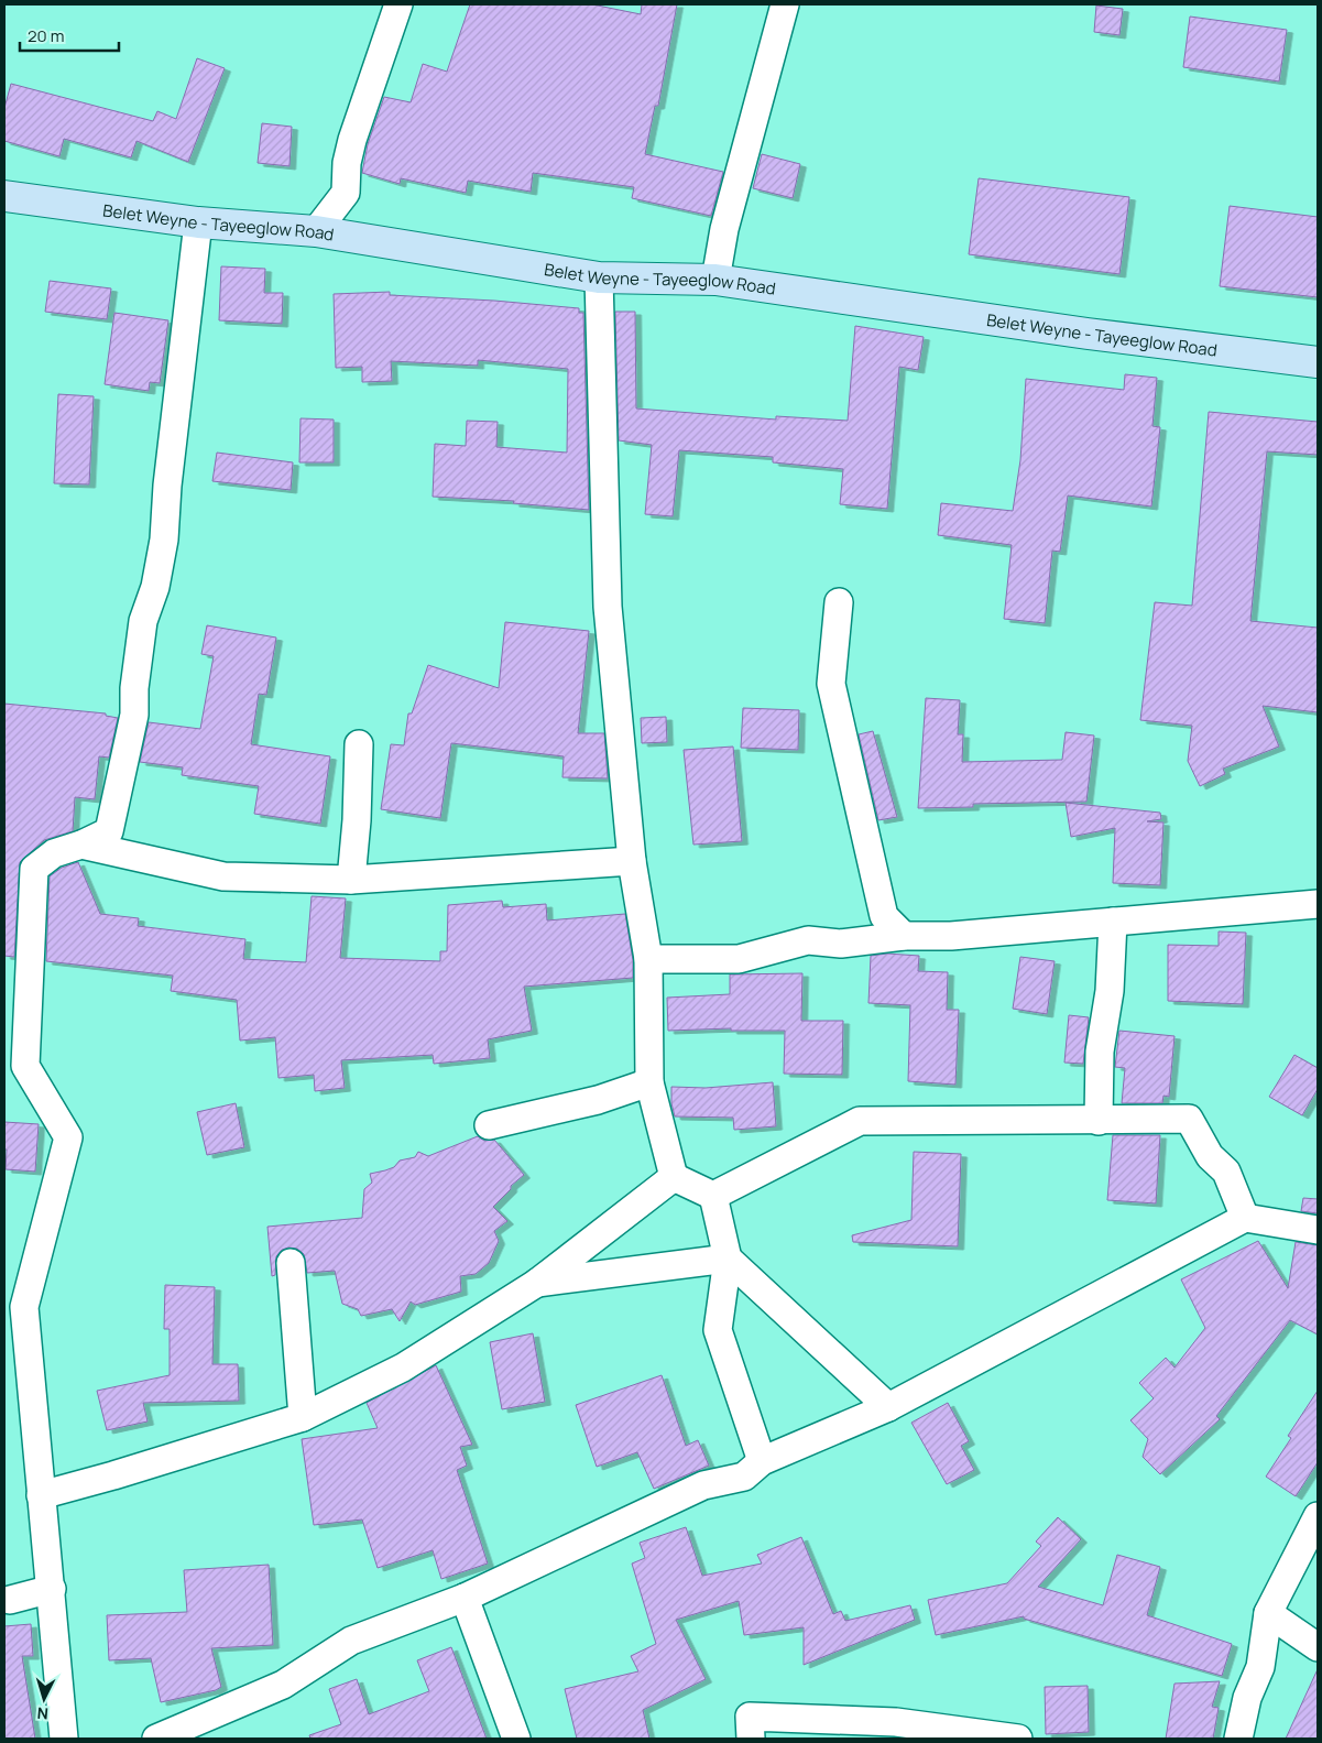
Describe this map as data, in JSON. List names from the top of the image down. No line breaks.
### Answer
{"streets":{"main road":["Belet Weyne - Tayeeglow Road"]},"scale_bar":"20 m","north":"bottom"}
